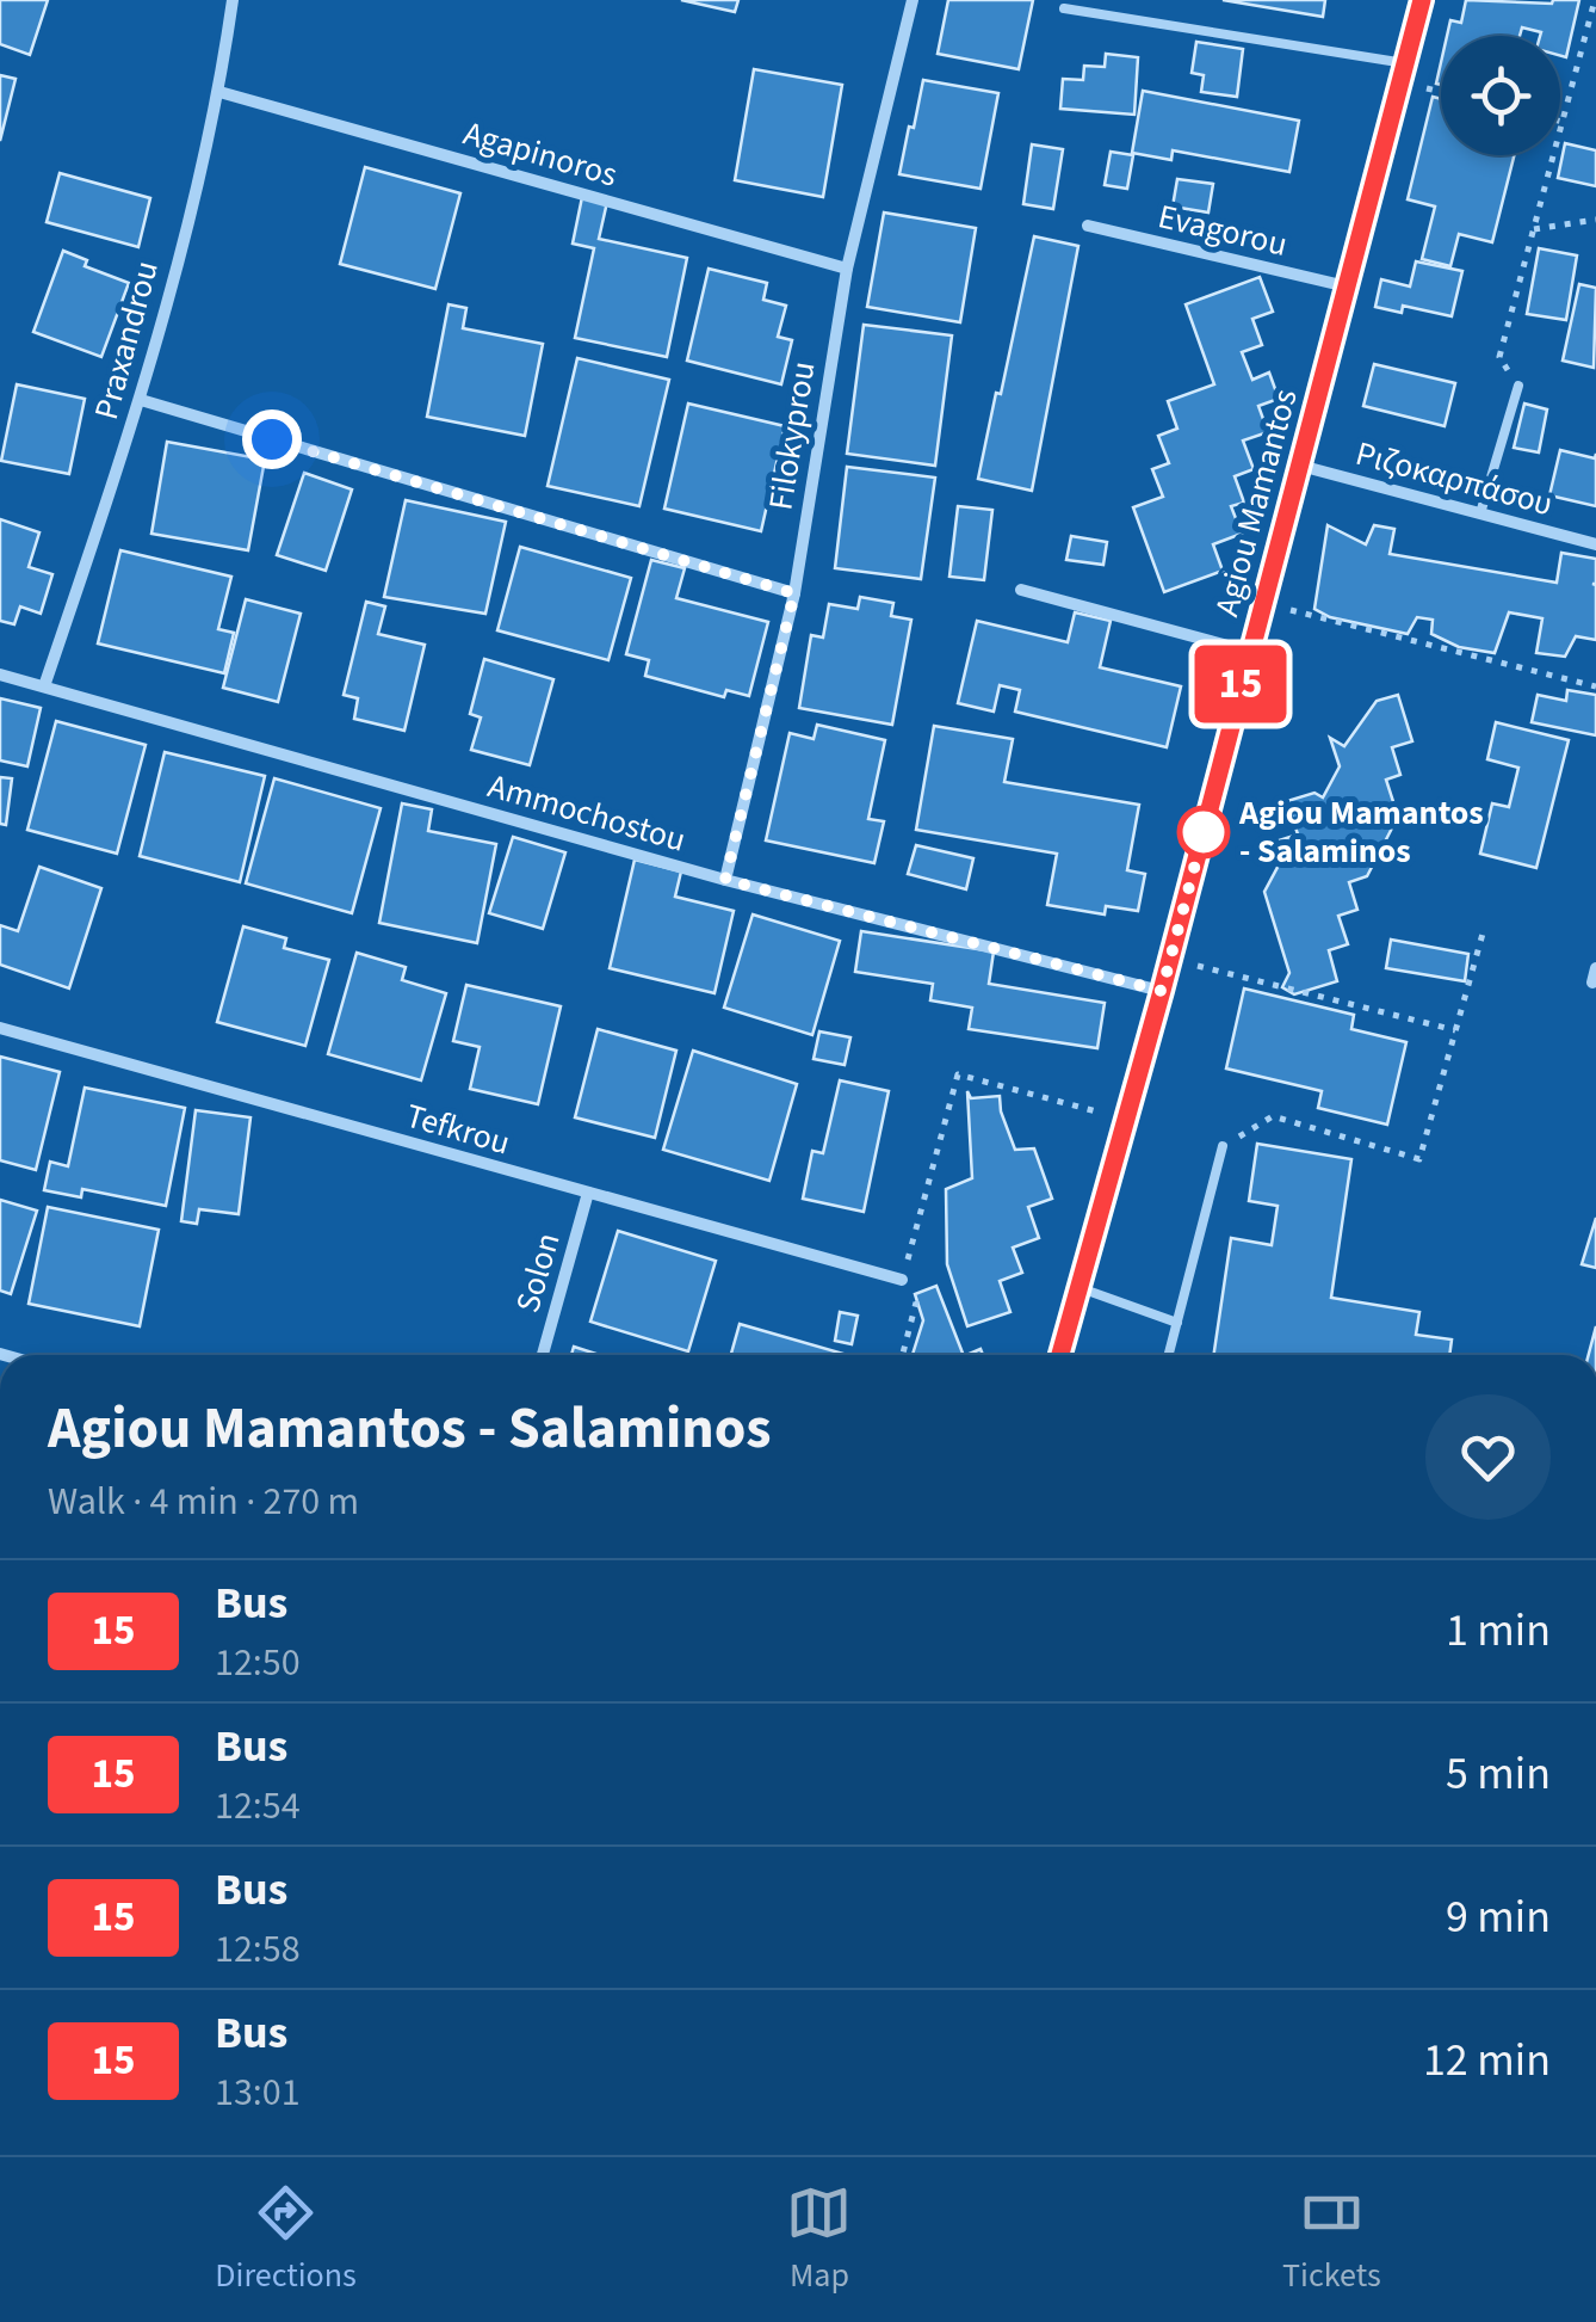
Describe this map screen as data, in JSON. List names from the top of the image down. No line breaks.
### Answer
{"streets":{"street":["Agapinoros","Evagorou","Praxandrou","Filokyprou","Ριζοκαρπάσου","Agiou Mamantos","Ammochostou","Tefkrou","Solon"]},"crossings":[["Agapinoros","Praxandrou"],["Agapinoros","Filokyprou"],["Evagorou","Agiou Mamantos"],["Praxandrou","Ammochostou"],["Filokyprou","Ammochostou"],["Ριζοκαρπάσου","Agiou Mamantos"],["Agiou Mamantos","Ammochostou"],["Tefkrou","Solon"]],"places":["Agiou Mamantos - Salaminos"],"lines":["bus line 15"],"page":{"on_map":"15","heading":["Agiou Mamantos - Salaminos","Walk · 4 min · 270 m"],"list":[{"mark":"15","name":"Bus","note":"12:50","value":"1 min"},{"mark":"15","name":"Bus","note":"12:54","value":"5 min"},{"mark":"15","name":"Bus","note":"12:58","value":"9 min"},{"mark":"15","name":"Bus","note":"13:01","value":"12 min"}],"tabs":["Directions","Map","Tickets"]}}
